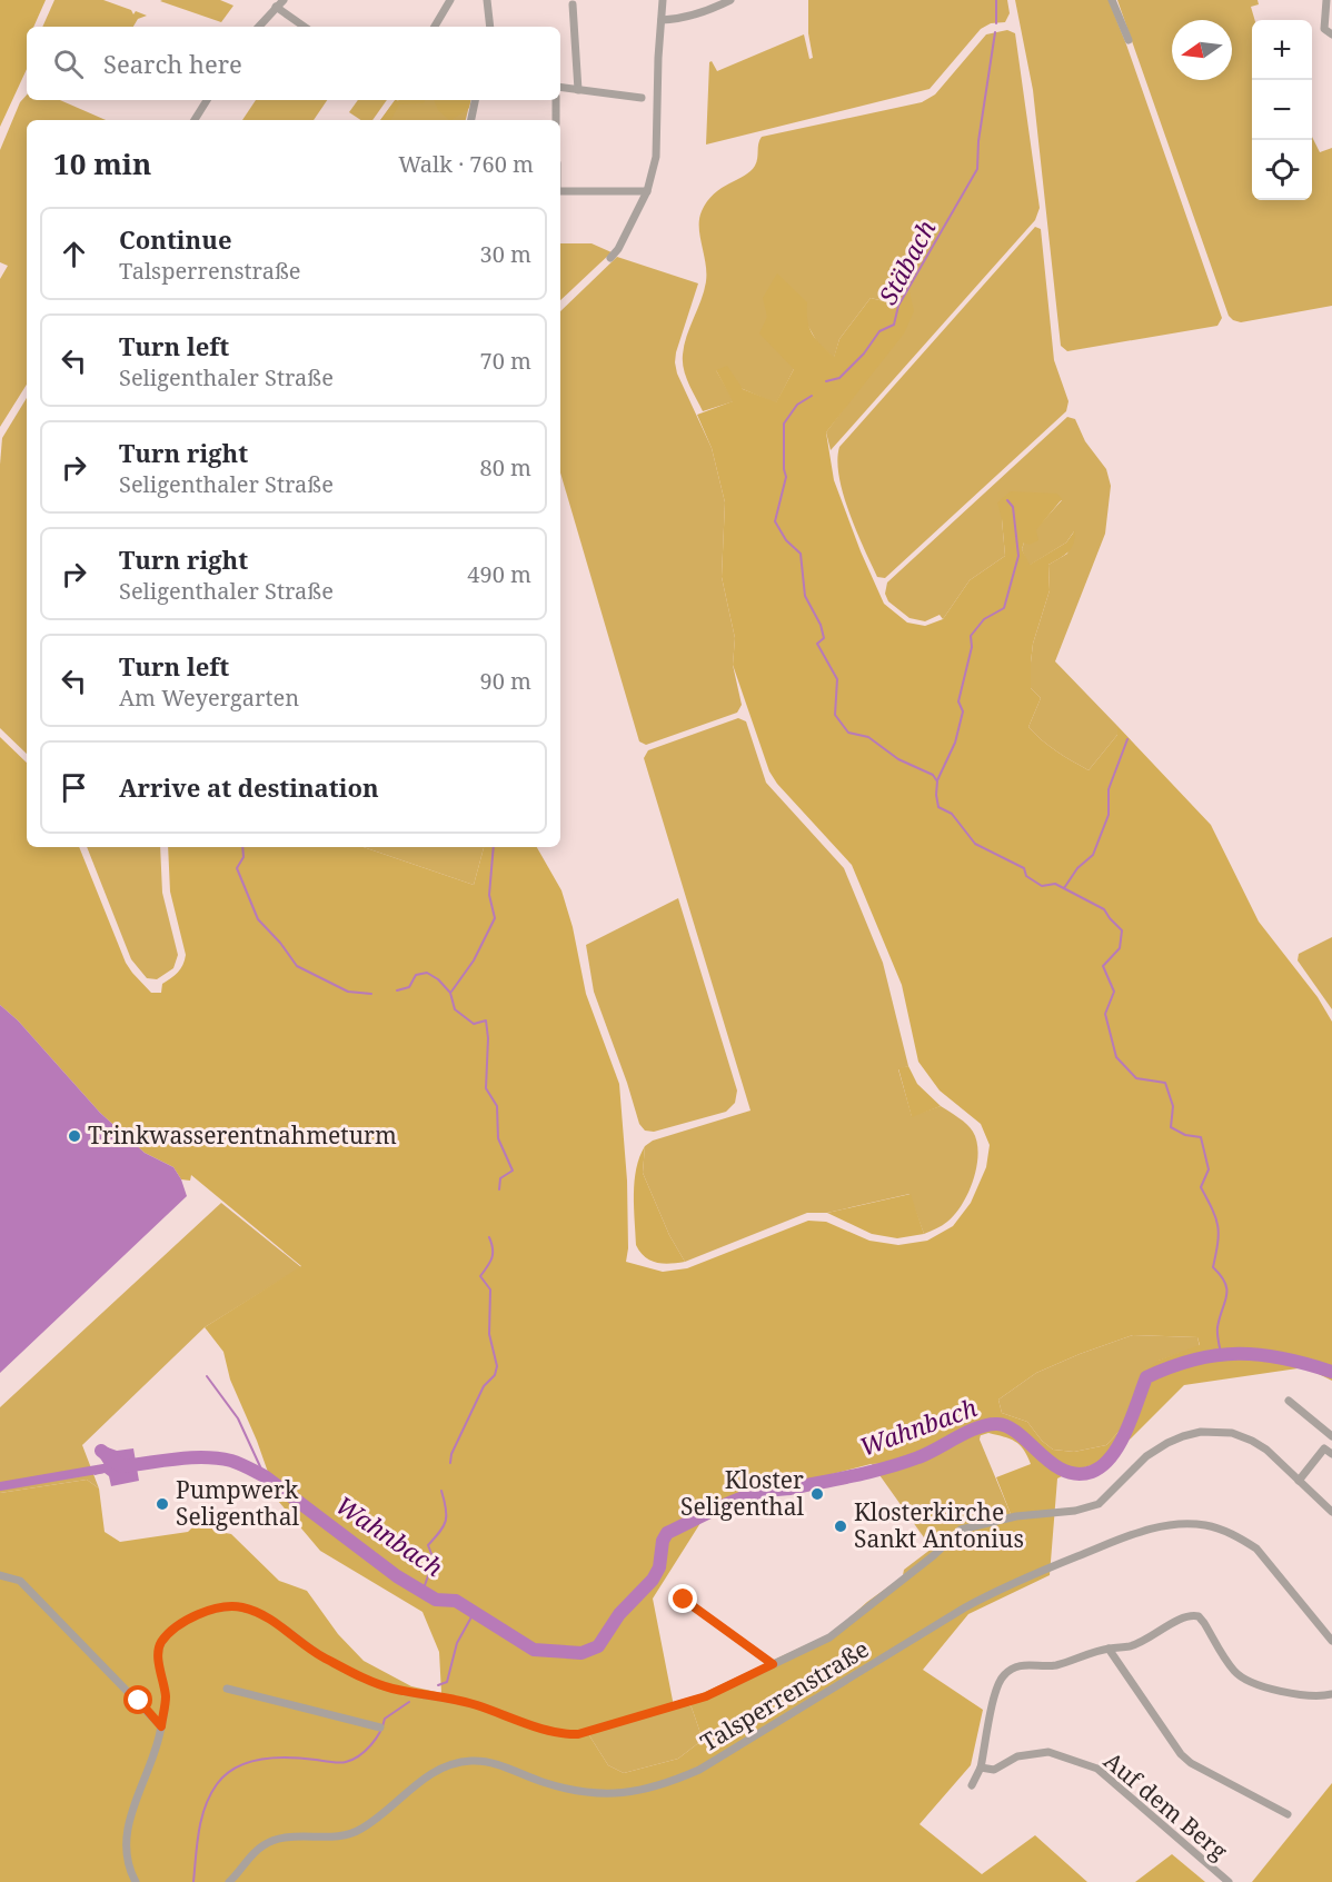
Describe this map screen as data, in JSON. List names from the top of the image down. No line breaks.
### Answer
{"streets":{"street":["Talsperrenstraße","Auf dem Berg"]},"water":["Stäbach","Wahnbach"],"places":["Trinkwasserentnahmeturm","Kloster Seligenthal","Pumpwerk Seligenthal","Klosterkirche Sankt Antonius"],"north":"left","page":{"map_buttons":["+","−"],"search":"Search here","heading":["10 min","Walk · 760 m"],"list":[["Continue","Talsperrenstraße","30 m"],["Turn left","Seligenthaler Straße","70 m"],["Turn right","Seligenthaler Straße","80 m"],["Turn right","Seligenthaler Straße","490 m"],["Turn left","Am Weyergarten","90 m"],"Arrive at destination"]}}
